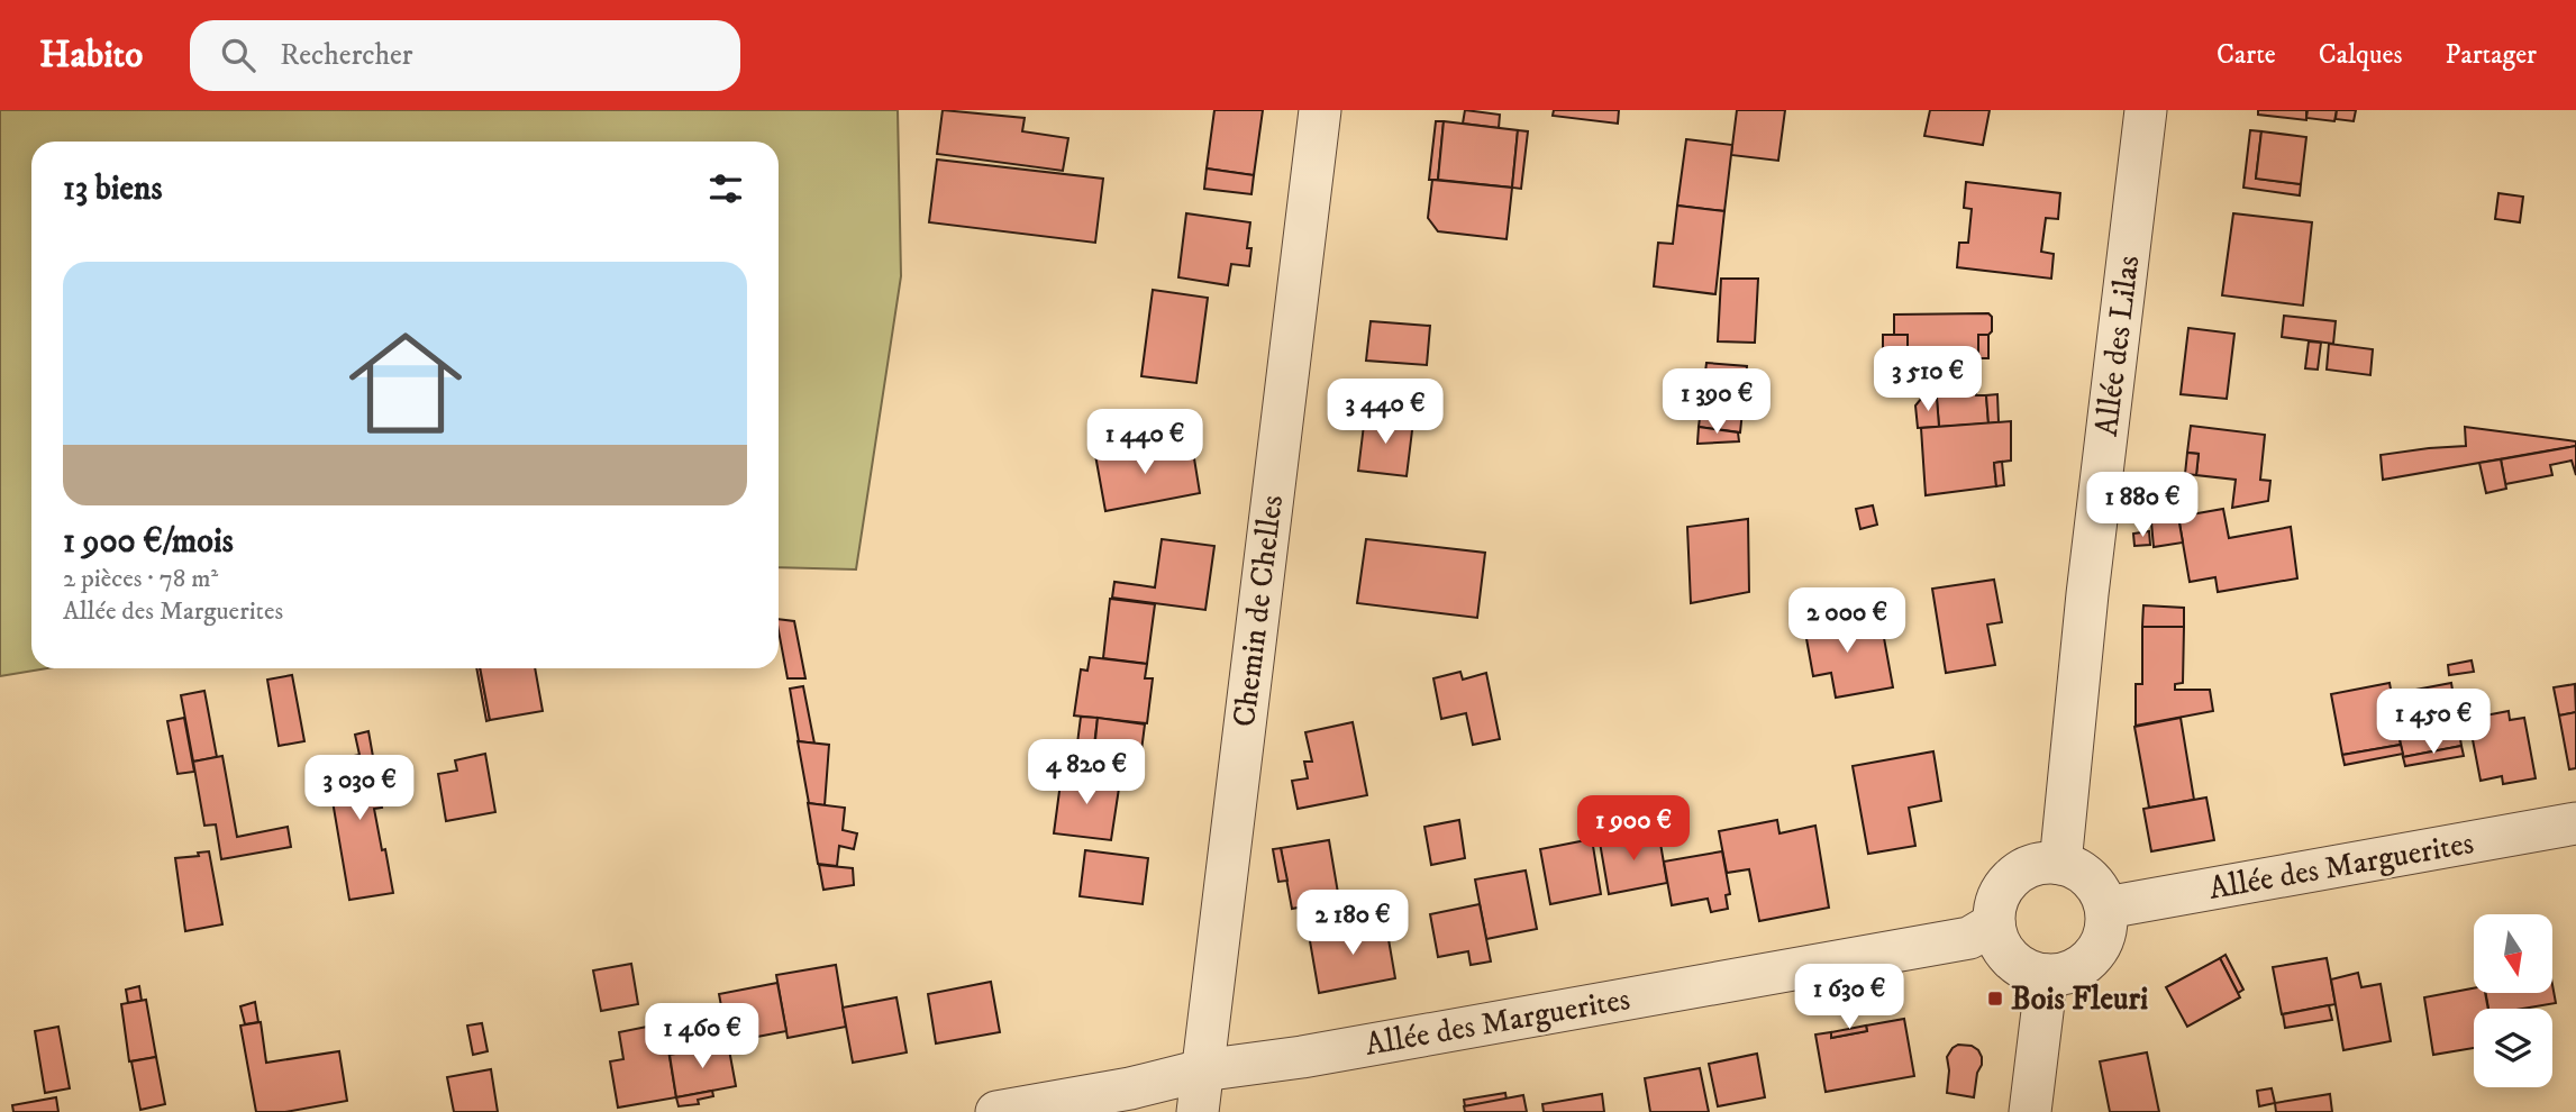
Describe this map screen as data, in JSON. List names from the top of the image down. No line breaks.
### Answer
{"streets":{"street":["Allée des Lilas","Chemin de Chelles","Allée des Marguerites"]},"crossings":[["Allée des Lilas","Allée des Marguerites"],["Chemin de Chelles","Allée des Marguerites"]],"places":{"transit":["Bois Fleuri"]},"north":"bottom","page":{"header":"Habito","search":"Rechercher","nav":["Carte","Calques","Partager"],"heading":"13 biens","list":[{"name":"1 900 €/mois","note":"2 pièces · 78 m² · Allée des Marguerites"}],"price":["3 510 €","1 390 €","3 440 €","1 440 €","1 880 €","2 000 €","1 450 €","4 820 €","3 030 €","1 900 €","2 180 €","1 630 €","1 460 €"]}}
